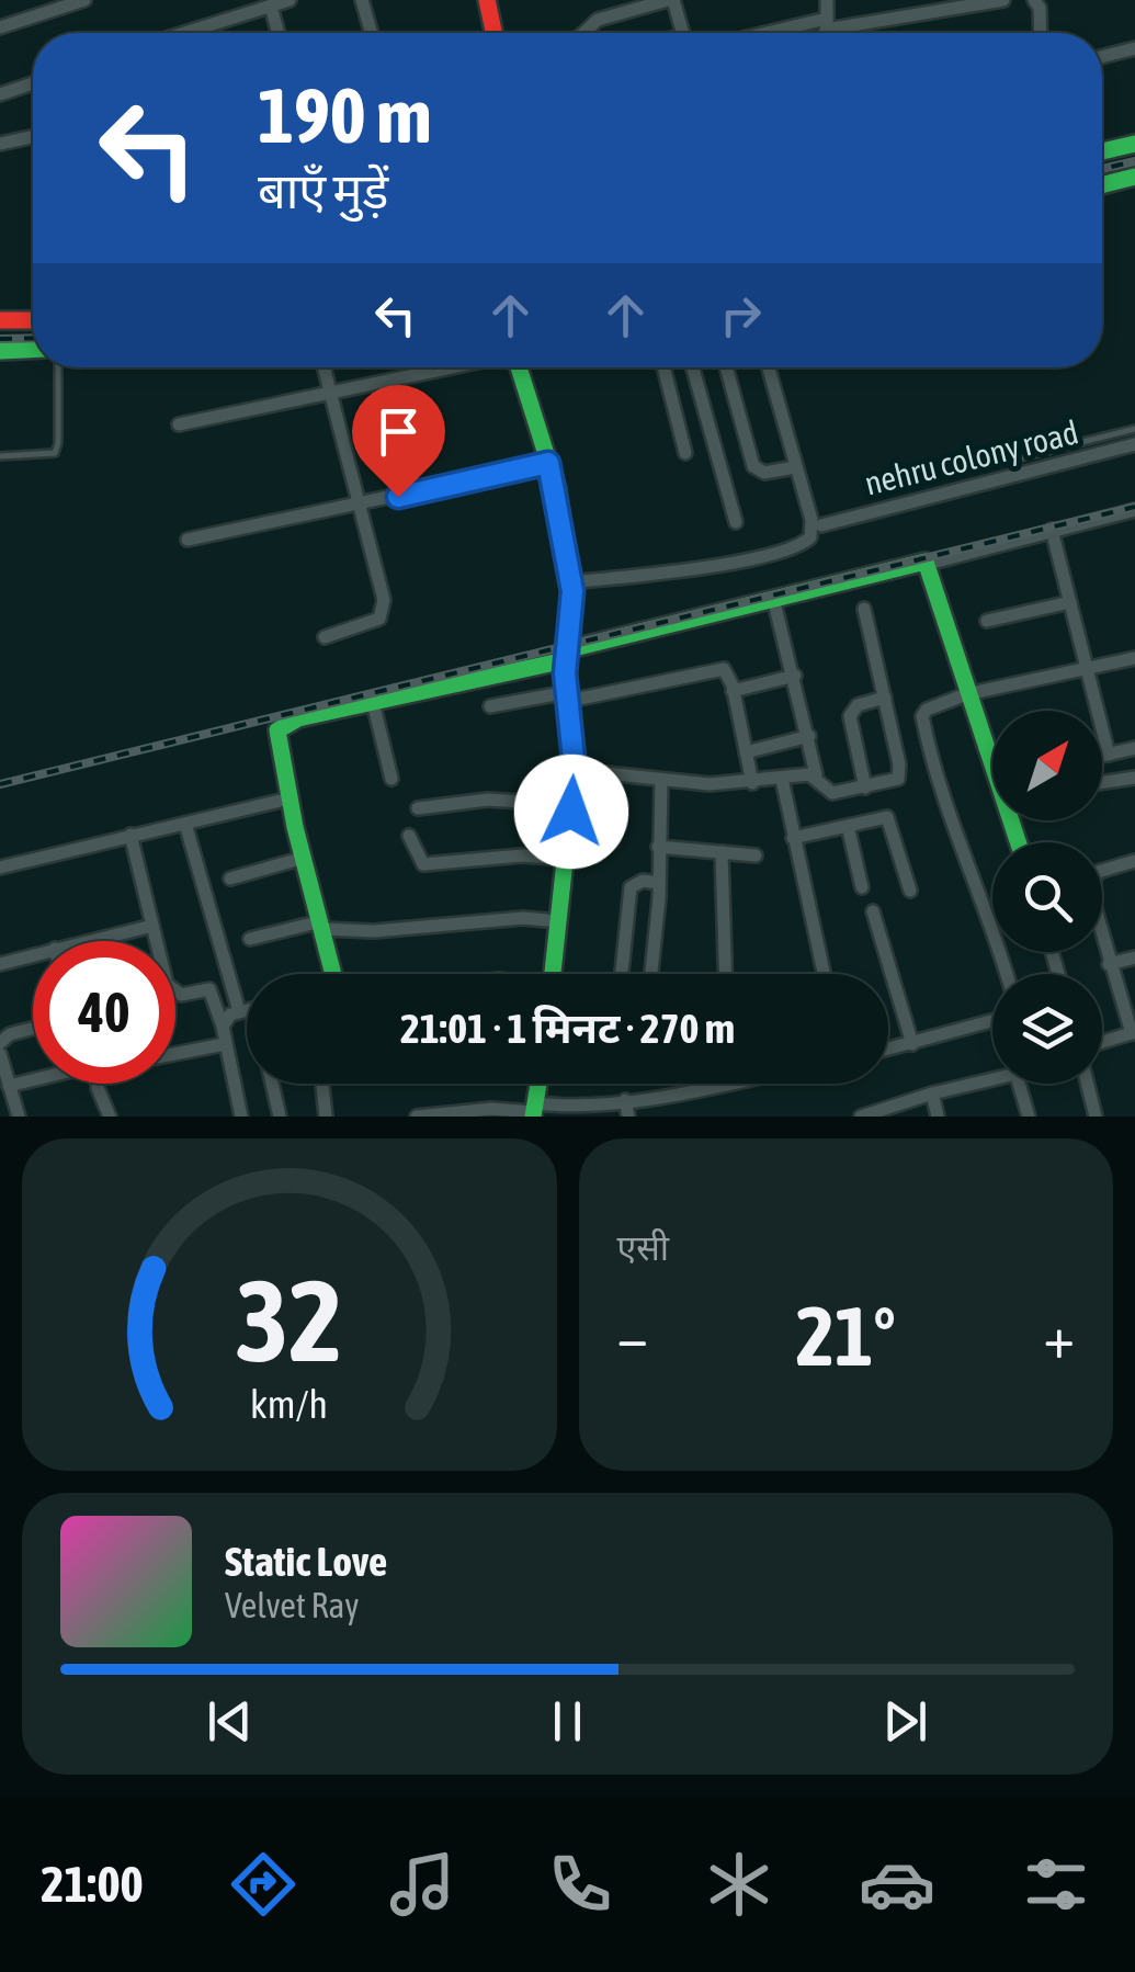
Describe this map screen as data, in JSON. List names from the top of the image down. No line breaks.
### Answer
{"streets":{"street":["nehru colony road"]},"north":"top right","page":{"turn":["190 m","बाएँ मुड़ें"],"limit":"40","trip":"21:01 · 1 मिनट · 270 m","tile":"एसी","heat":["−","21°","+"],"song":["Static Love","Velvet Ray"],"tabs":"21:00","gauge":["32","km/h"]}}
